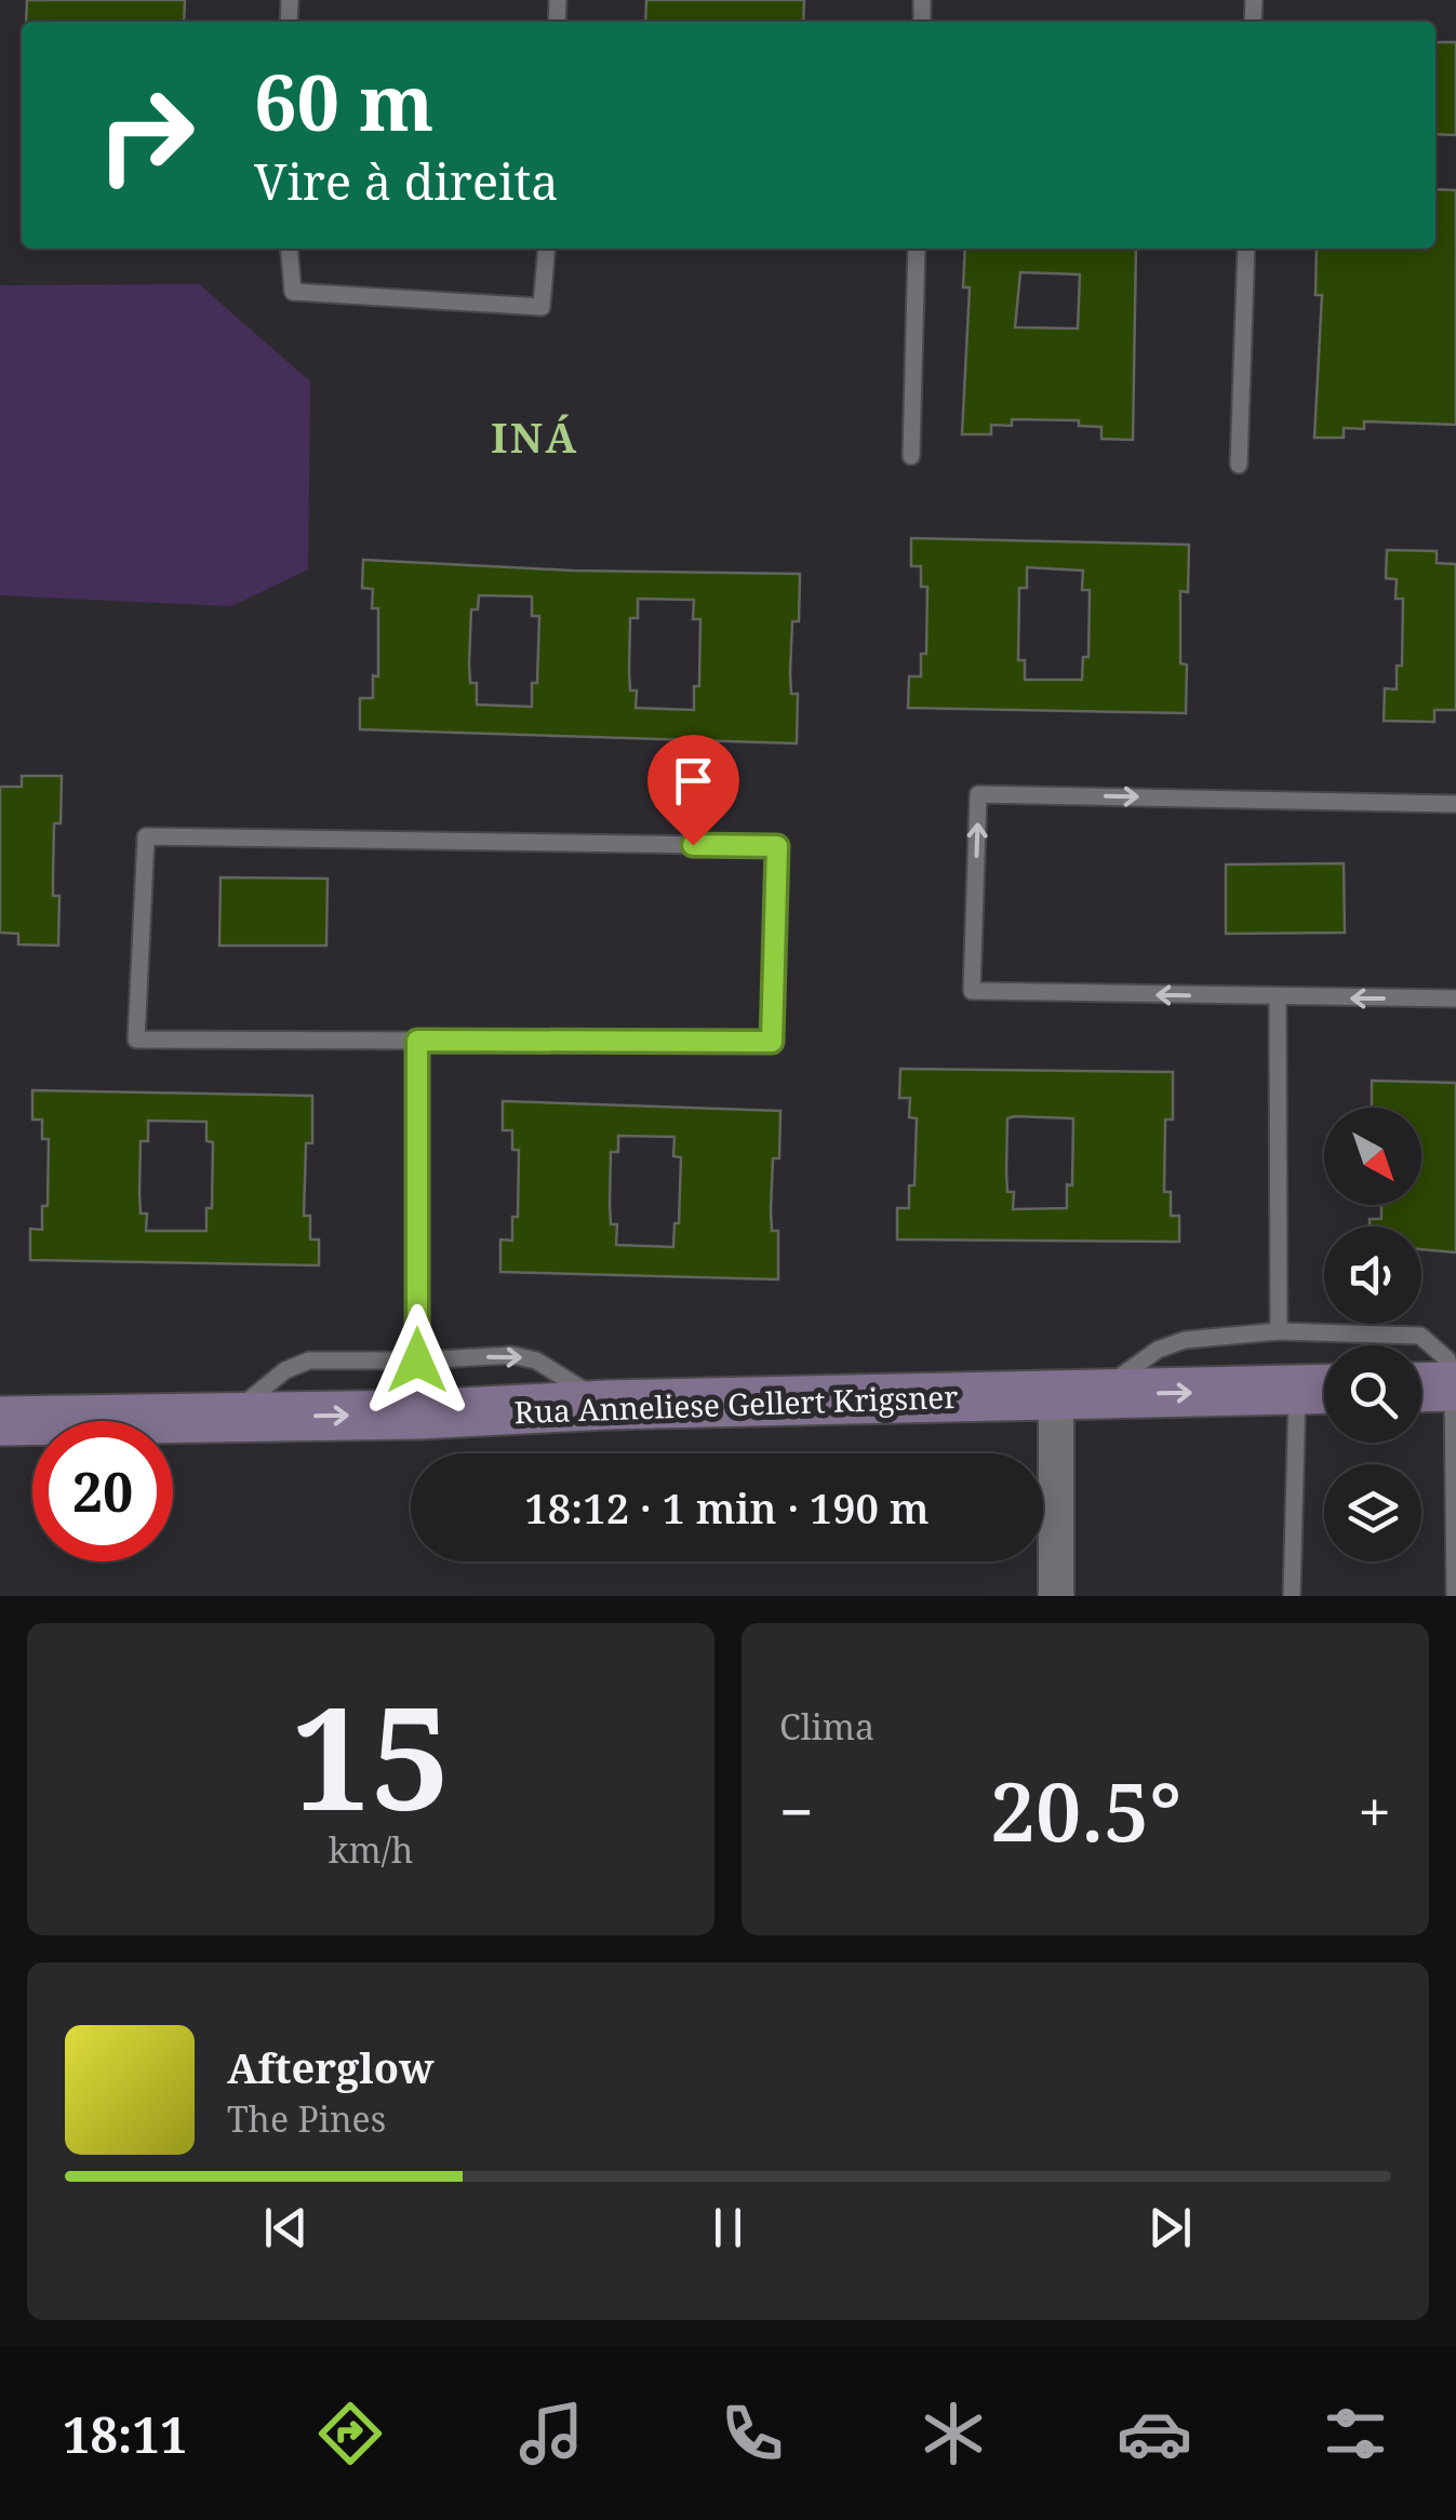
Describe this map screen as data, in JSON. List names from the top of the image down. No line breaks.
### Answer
{"streets":{"main road":["Rua Anneliese Gellert Krigsner"]},"one_way":["Rua Anneliese Gellert Krigsner"],"districts":["INÁ"],"north":"bottom right","page":{"turn":["60 m","Vire à direita"],"limit":"20","trip":"18:12 · 1 min · 190 m","tile":[["15","km/h"],"Clima"],"heat":["−","20.5°","+"],"song":["Afterglow","The Pines"],"tabs":"18:11"}}
